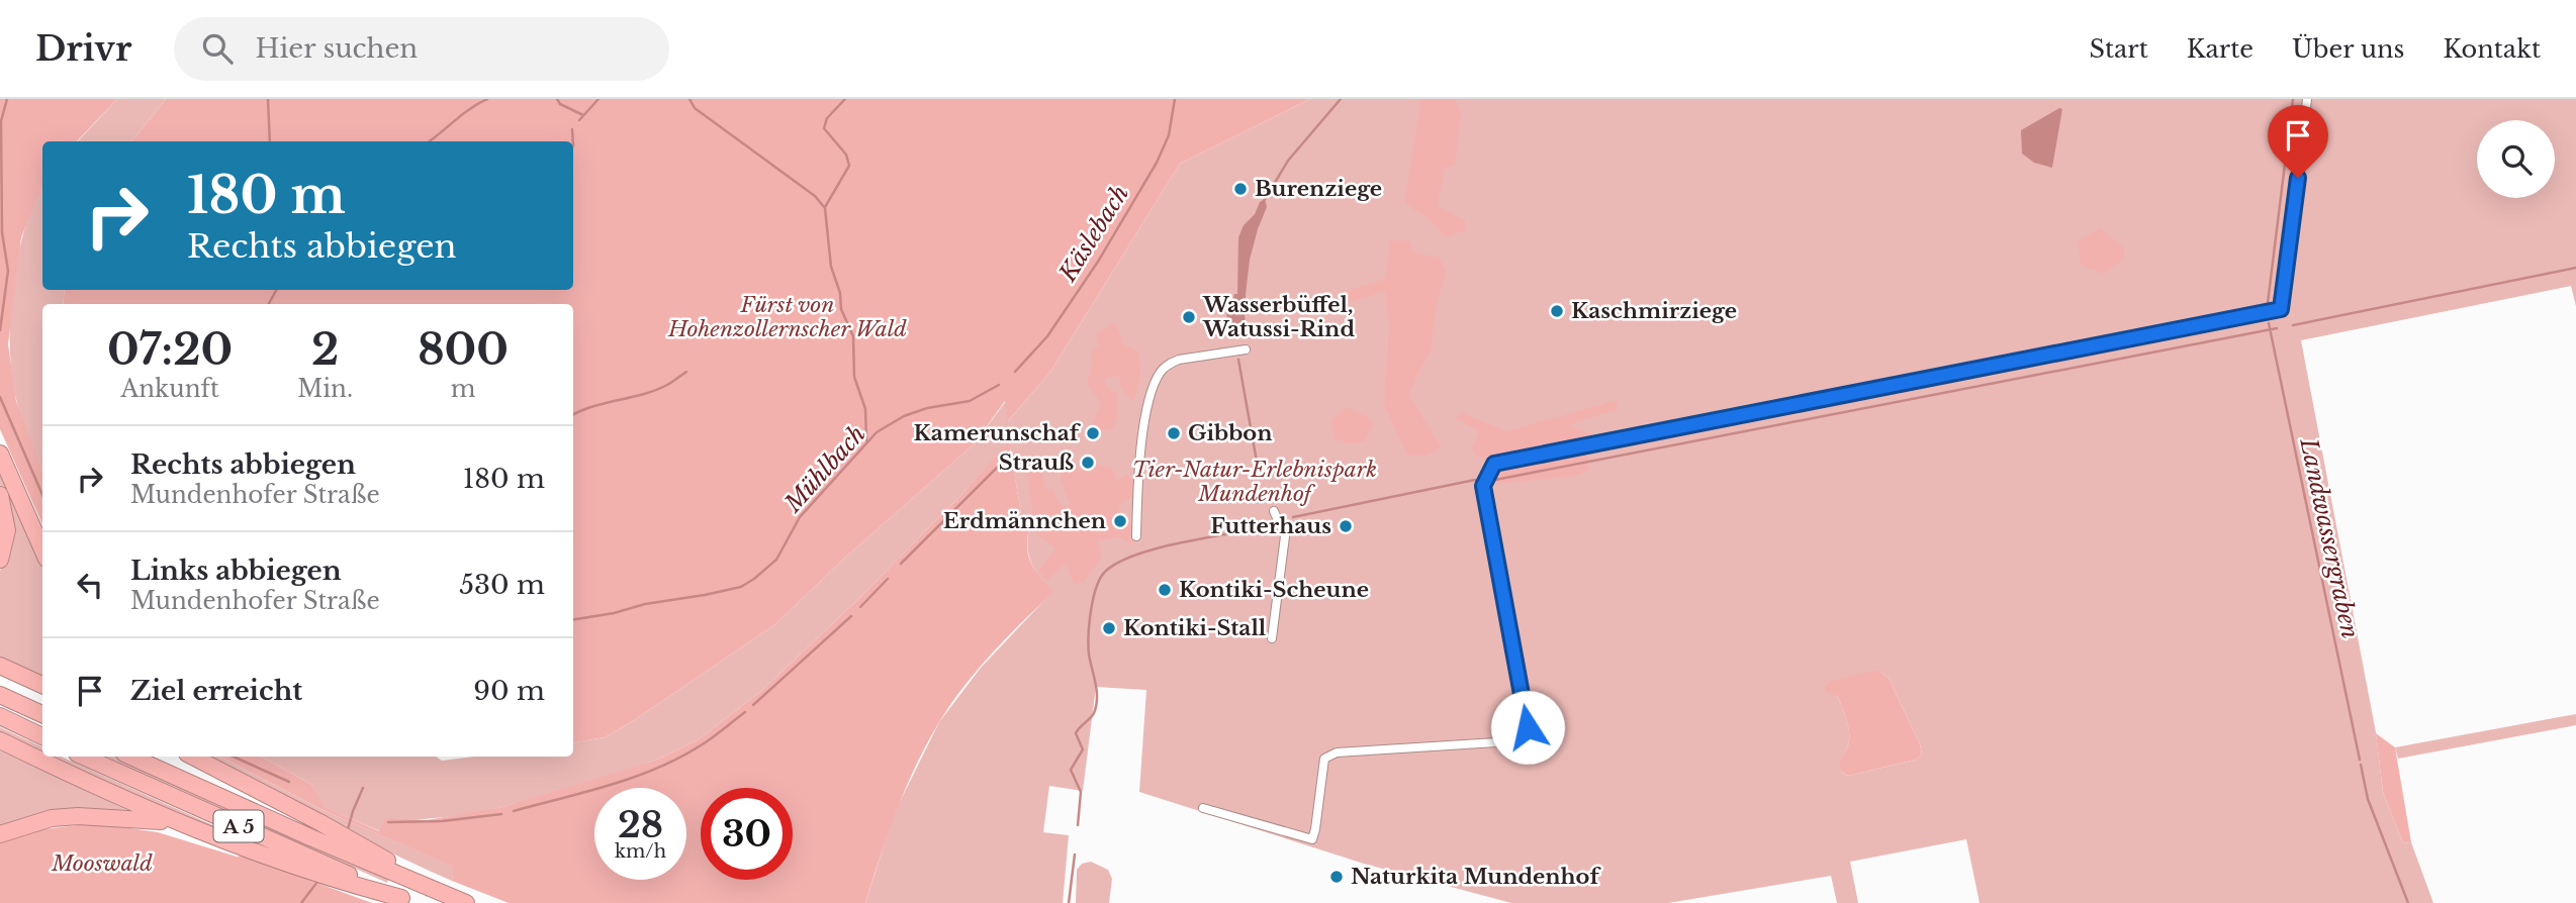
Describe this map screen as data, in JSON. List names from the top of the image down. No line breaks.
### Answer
{"streets":{"highway":["A 5"]},"water":["Käslebach","Mühlbach","Landwassergraben"],"parks":["Fürst von Hohenzollernscher Wald","Tier-Natur-Erlebnispark Mundenhof","Mooswald"],"places":["Burenziege","Kaschmirziege","Wasserbüffel, Watussi-Rind","Kamerunschaf","Gibbon","Strauß","Erdmännchen","Futterhaus","Kontiki-Scheune","Kontiki-Stall","Naturkita Mundenhof"],"page":{"header":"Drivr","search":"Hier suchen","nav":["Start","Karte","Über uns","Kontakt"],"turn":["180 m","Rechts abbiegen"],"eta":["07:20","Ankunft","2","Min.","800","m"],"list":[{"name":"Rechts abbiegen","note":"Mundenhofer Straße","value":"180 m"},{"name":"Links abbiegen","note":"Mundenhofer Straße","value":"530 m"},{"name":"Ziel erreicht","value":"90 m"}],"speed":"28 km/h","limit":"30"}}
